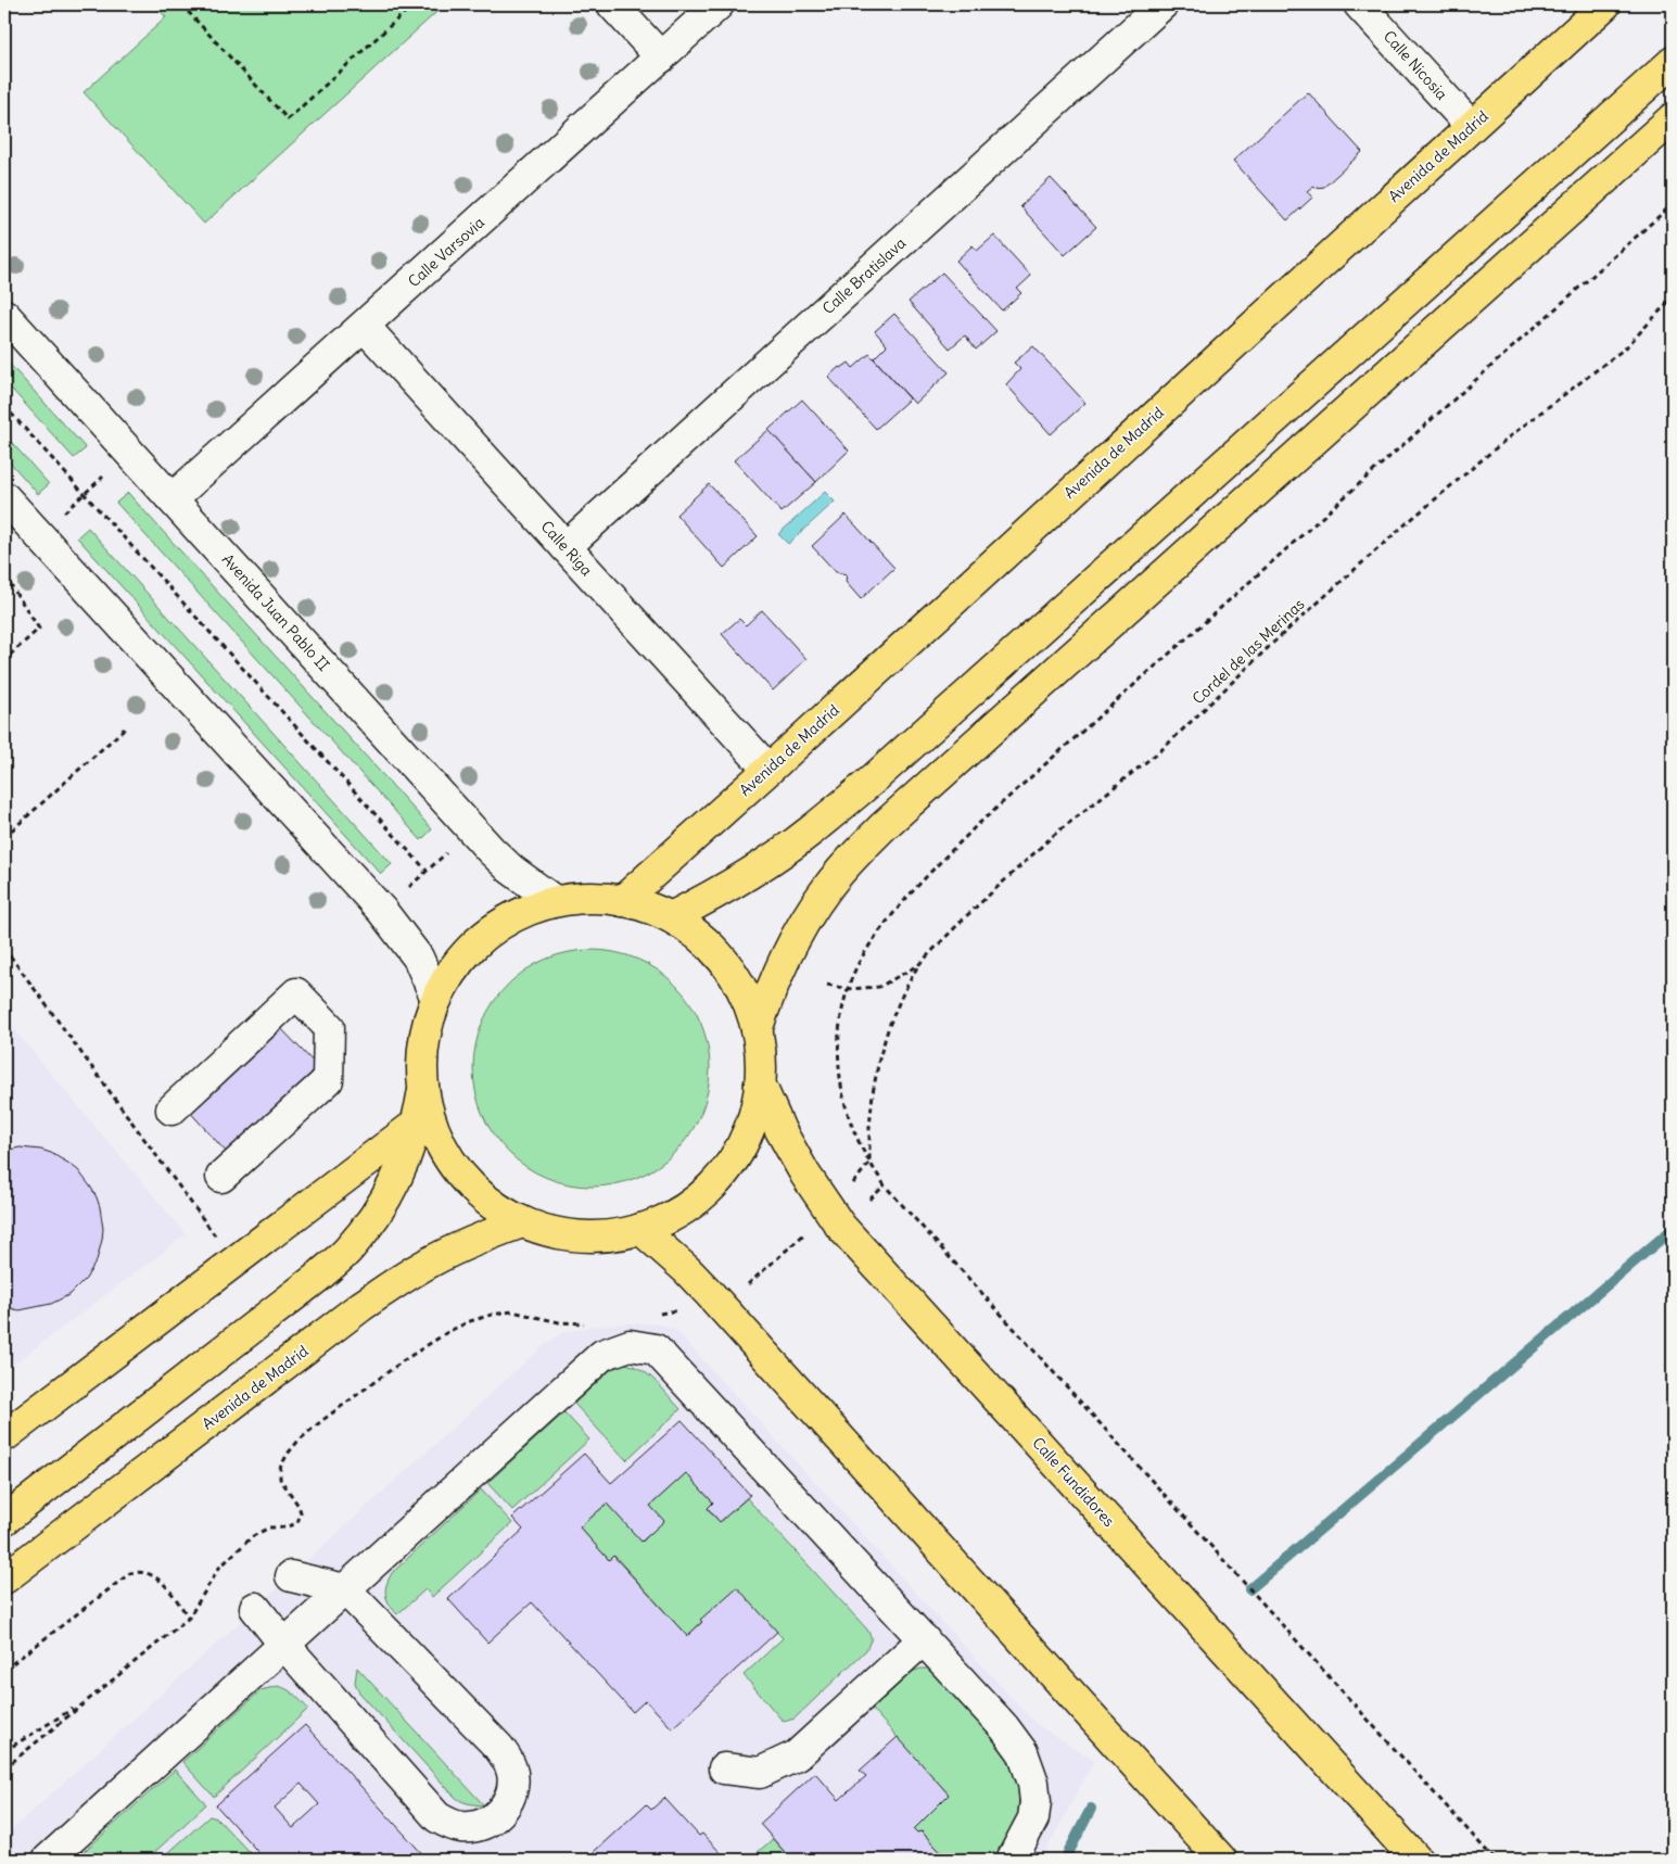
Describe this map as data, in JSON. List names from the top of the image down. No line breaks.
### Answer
{"streets":{"main road":["Avenida de Madrid","Calle Fundidores"],"street":["Calle Nicosia","Calle Varsovia","Calle Bratislava","Calle Riga","Avenida Juan Pablo II"],"path":["Cordel de las Merinas"]},"crossings":[["Calle Nicosia","Avenida de Madrid"],["Avenida de Madrid","Calle Riga"],["Calle Varsovia","Calle Riga"],["Calle Varsovia","Avenida Juan Pablo II"],["Calle Bratislava","Calle Riga"]]}
